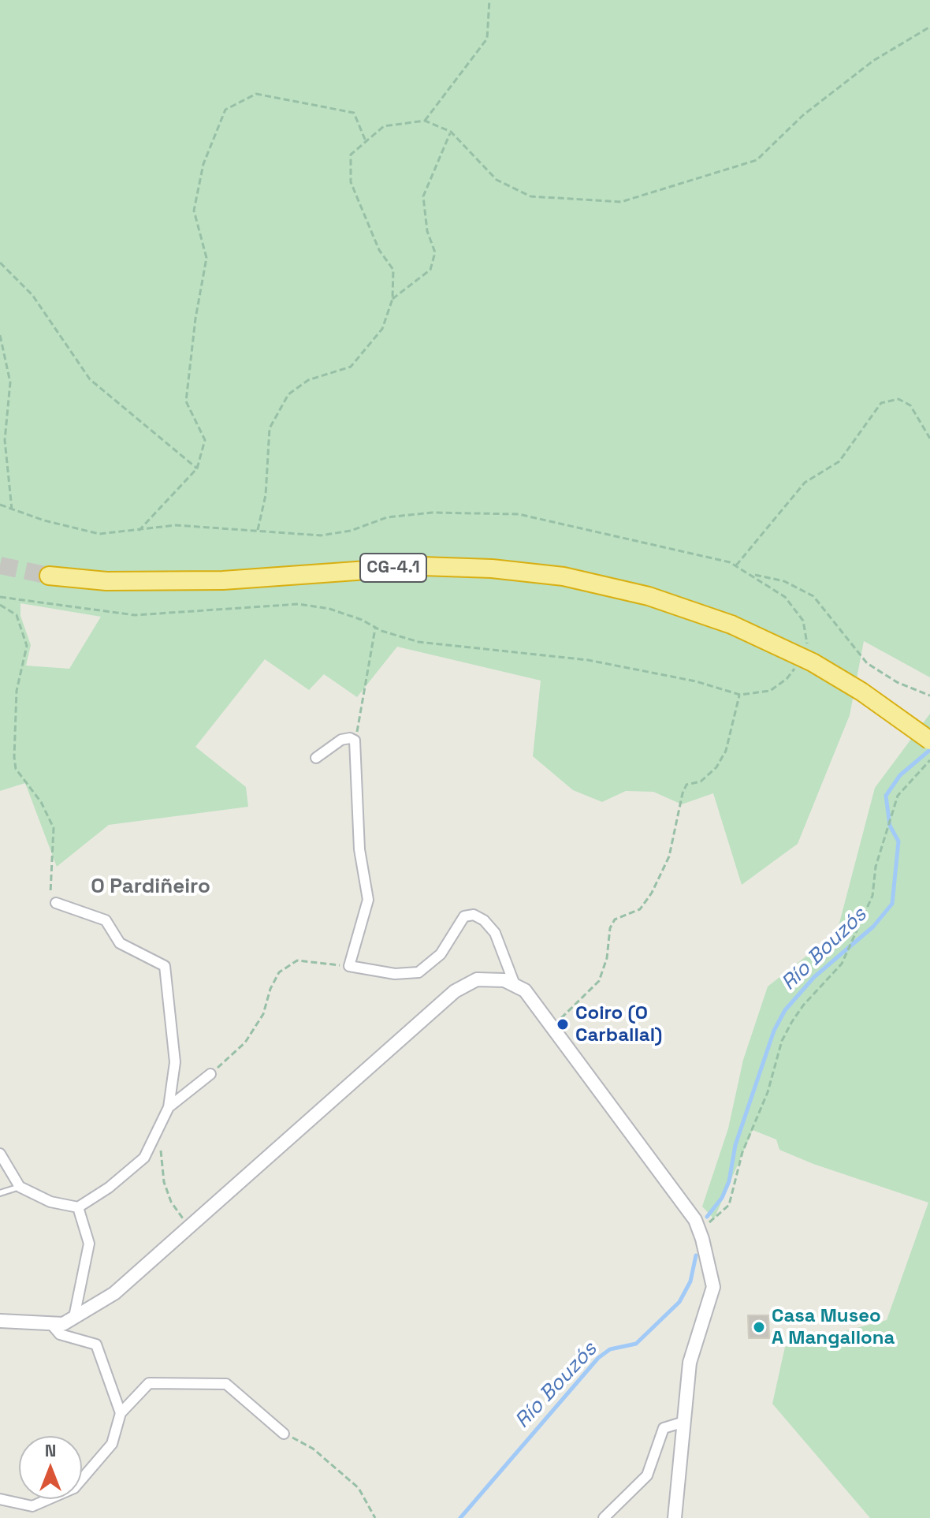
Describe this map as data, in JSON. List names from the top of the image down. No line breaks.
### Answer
{"streets":{"highway":["CG-4.1"]},"districts":["O Pardiñeiro"],"water":["Río Bouzós"],"places":["Coiro (O Carballal)","Casa Museo A Mangallona"],"north":"top"}
